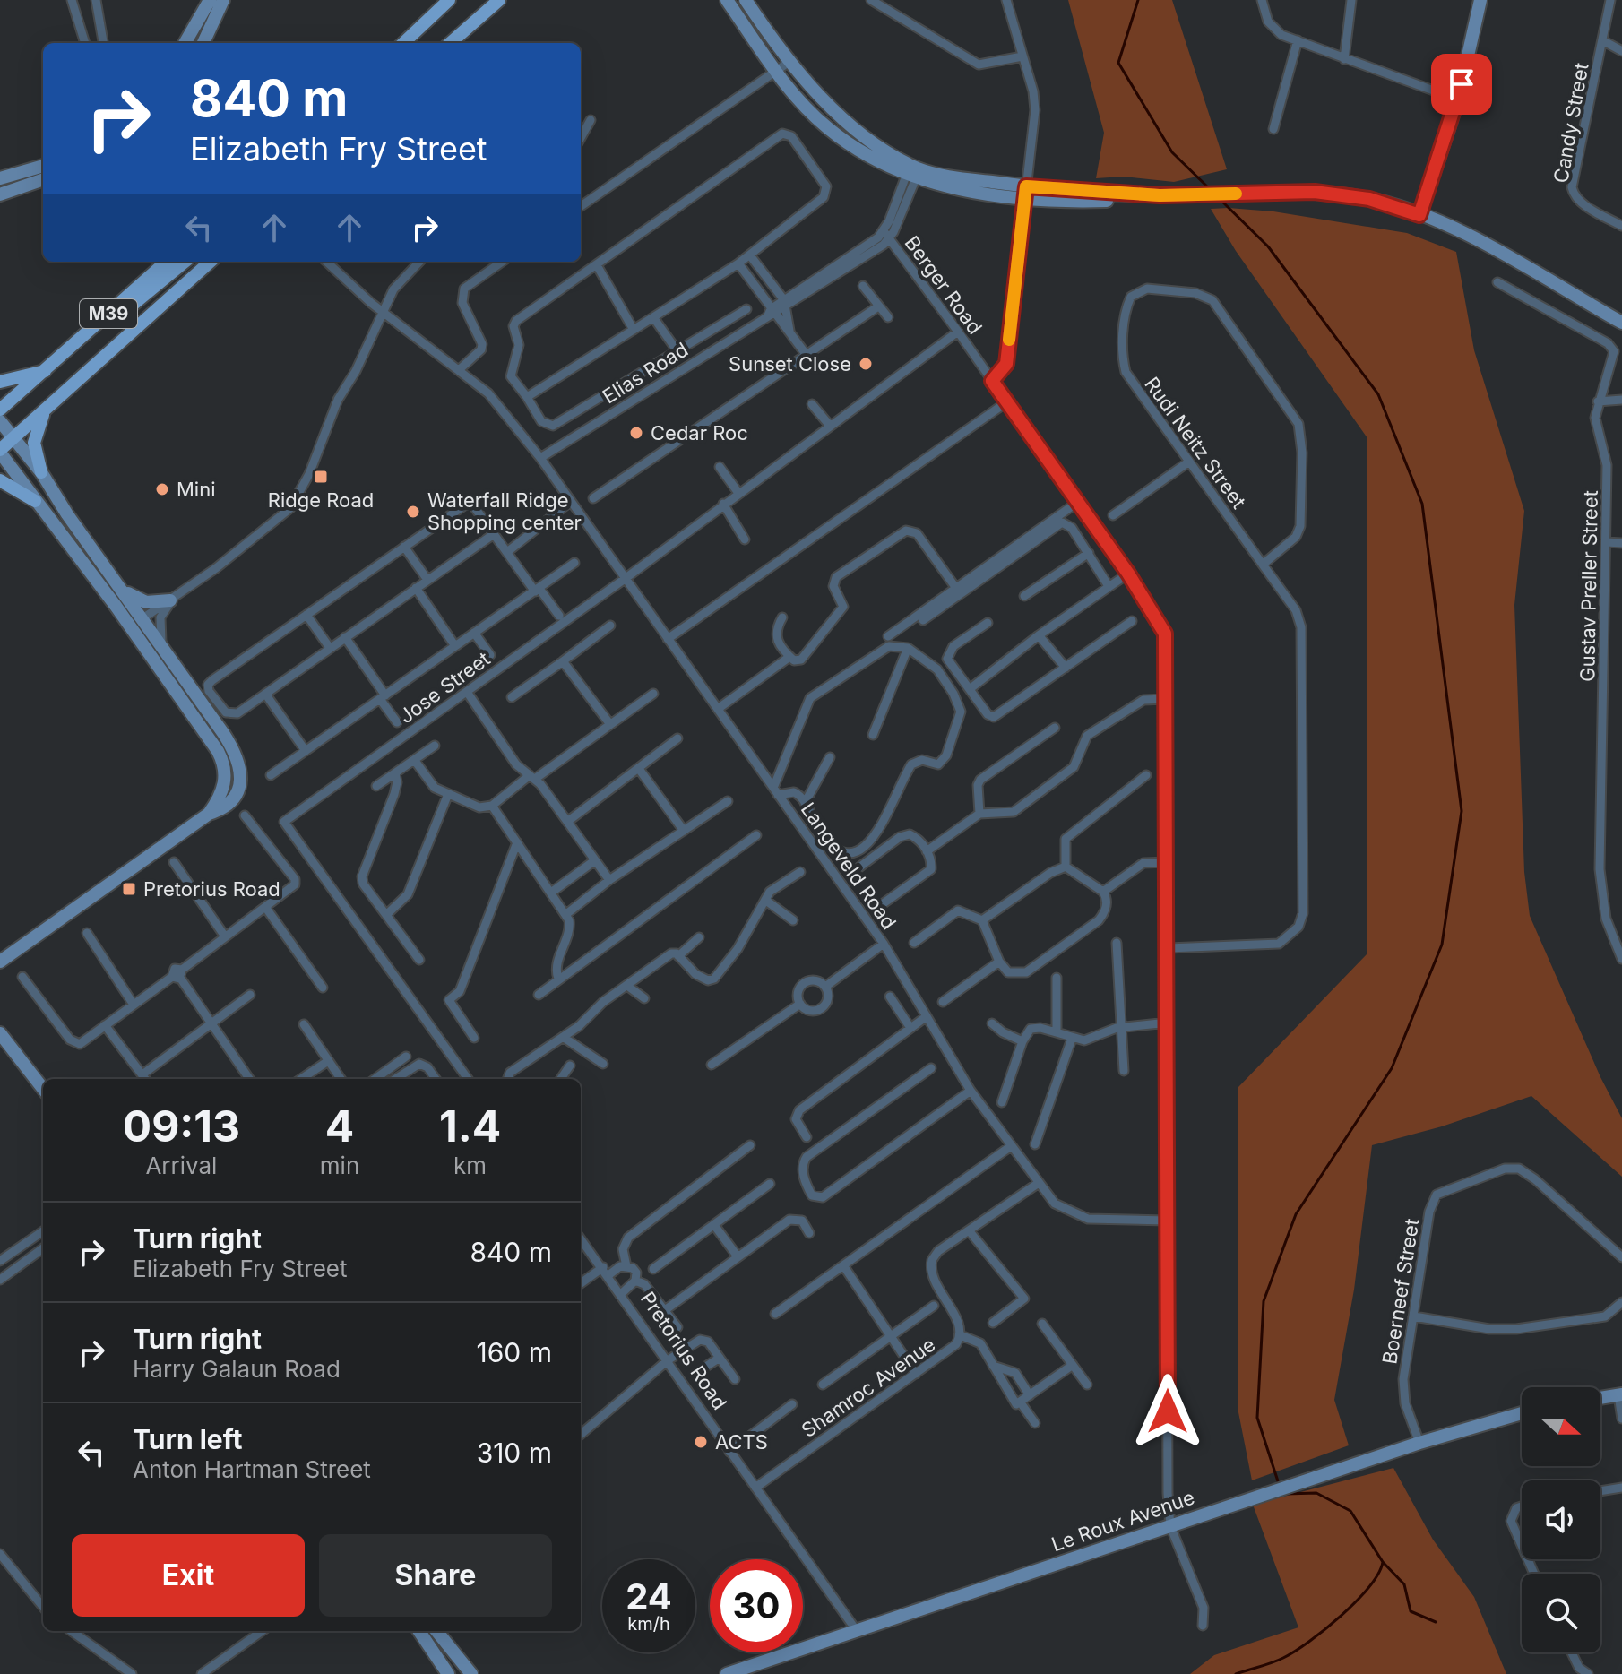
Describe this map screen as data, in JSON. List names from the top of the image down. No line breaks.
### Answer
{"streets":{"main road":["M39","Le Roux Avenue"],"street":["Candy Street","Berger Road","Elias Road","Rudi Neitz Street","Gustav Preller Street","Jose Street","Langeveld Road","Boerneef Street","Pretorius Road","Shamroc Avenue"]},"crossings":[["Berger Road","Elias Road"],["Berger Road","Rudi Neitz Street"],["Berger Road","Jose Street"],["Berger Road","Langeveld Road"],["Berger Road","Le Roux Avenue"],["Elias Road","Langeveld Road"],["Jose Street","Langeveld Road"],["Langeveld Road","Shamroc Avenue"],["Boerneef Street","Le Roux Avenue"],["Pretorius Road","Shamroc Avenue"],["Pretorius Road","Le Roux Avenue"]],"places":{"other":["Sunset Close","Cedar Roc","Mini","Waterfall Ridge Shopping center","ACTS"],"transit":["Ridge Road","Pretorius Road"]},"north":"right","page":{"turn":["840 m","Elizabeth Fry Street"],"eta":["09:13","Arrival","4","min","1.4","km"],"list":[{"name":"Turn right","note":"Elizabeth Fry Street","value":"840 m"},{"name":"Turn right","note":"Harry Galaun Road","value":"160 m"},{"name":"Turn left","note":"Anton Hartman Street","value":"310 m"}],"buttons":["Exit","Share"],"speed":"24 km/h","limit":"30"}}
